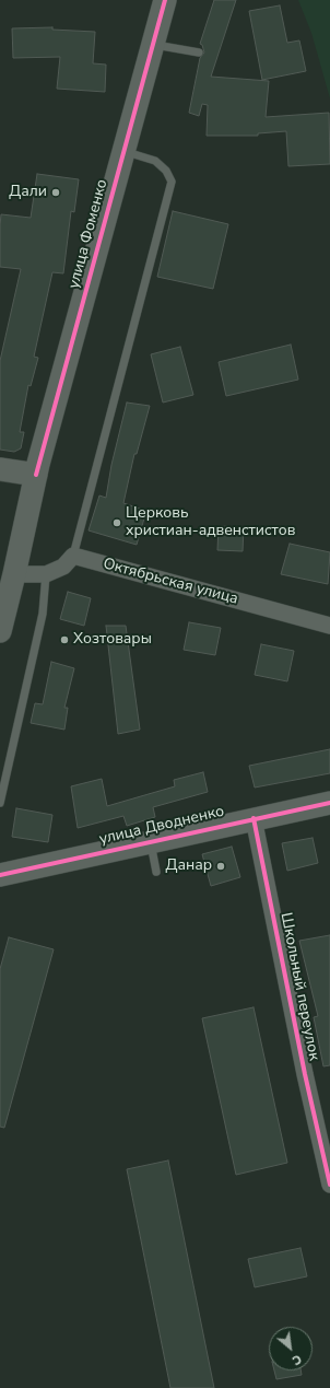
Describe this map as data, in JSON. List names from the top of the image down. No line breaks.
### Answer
{"streets":{"street":["улица Фоменко","Октябрьская улица","улица Дводненко","Школьный переулок"]},"crossings":[["улица Дводненко","Школьный переулок"]],"places":["Дали","Церковь христиан-адвенстистов","Хозтовары","Данар"],"north":"bottom right"}
